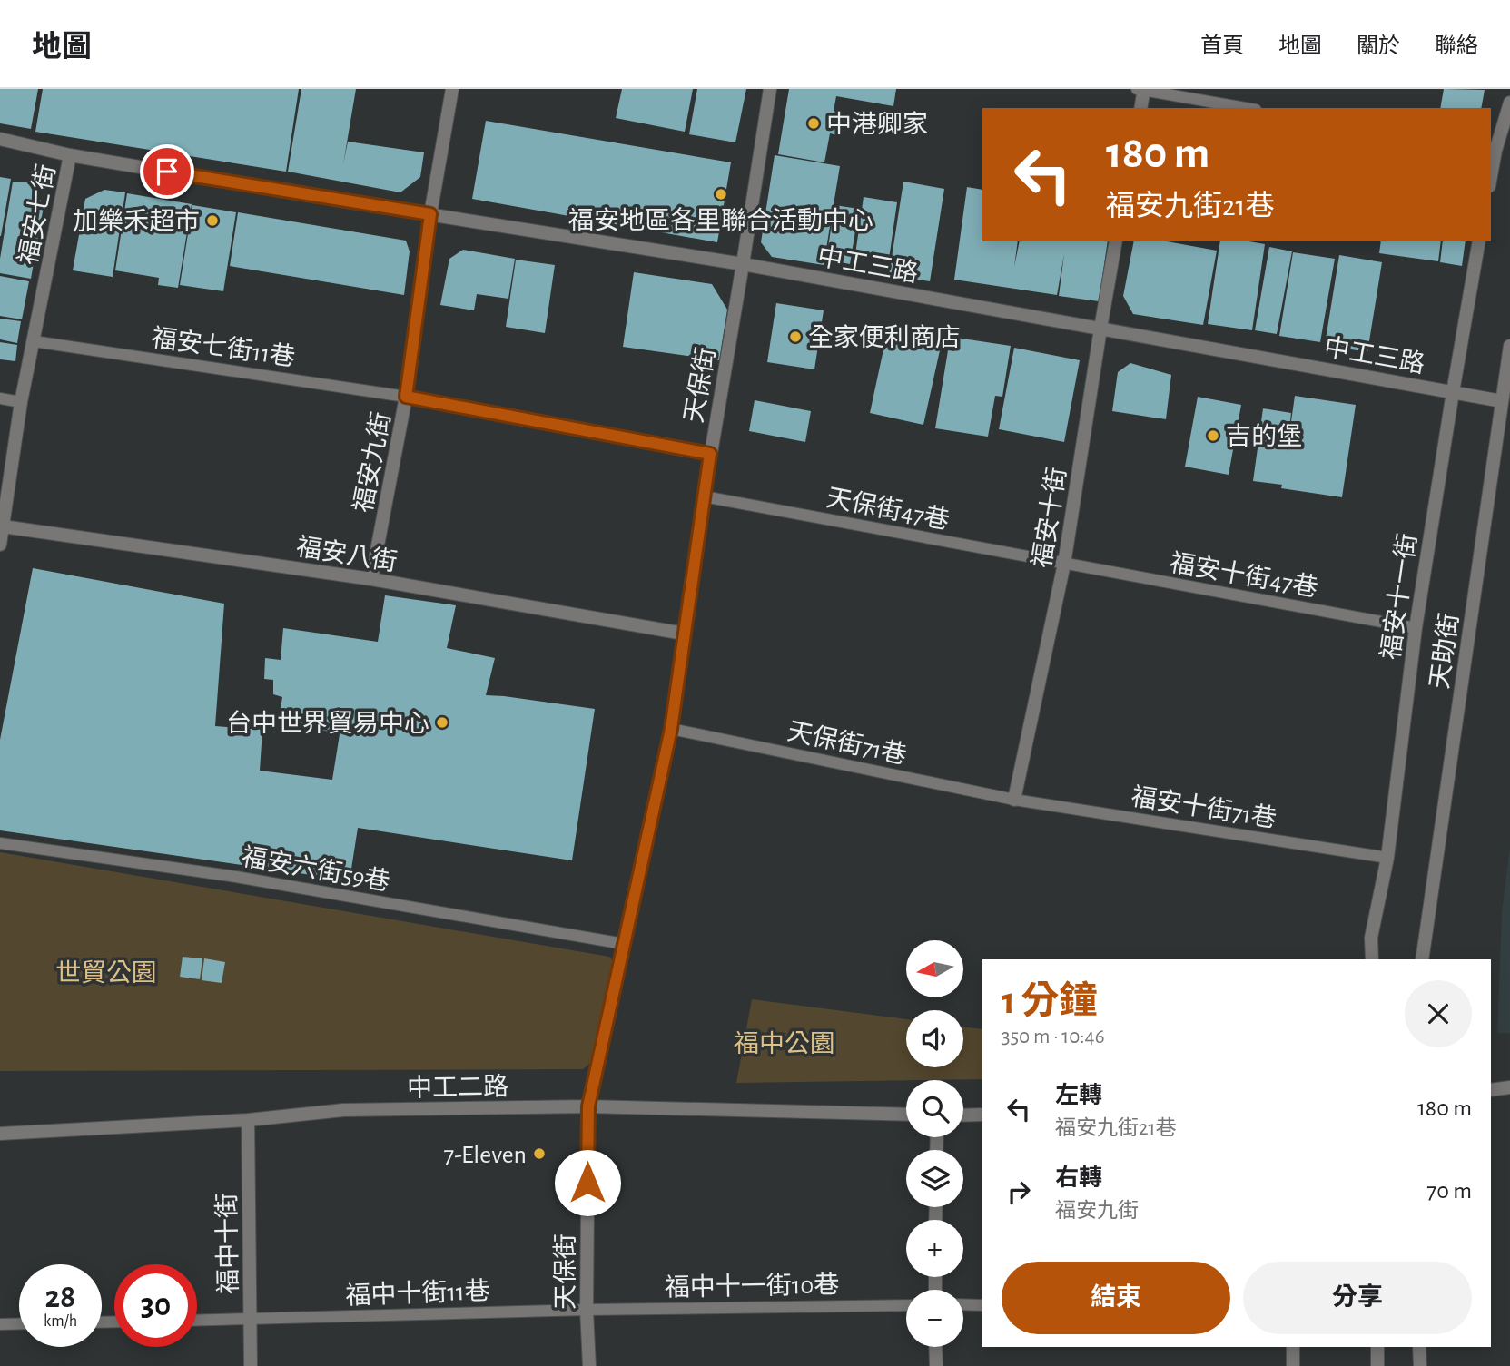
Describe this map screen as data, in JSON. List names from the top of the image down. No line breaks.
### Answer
{"streets":{"street":["福安七街","中工三路","天保街","福安九街","福安十街","福安八街","福安十一街","天助街","中工二路","福中十街"],"lane":["福安七街11巷","天保街47巷","福安十街47巷","天保街71巷","福安十街71巷","福安六街59巷","福中十一街10巷","福中十街11巷"]},"crossings":[["福安七街","中工三路"],["福安七街","福安七街11巷"],["福安七街","福安八街"],["中工三路","天保街"],["中工三路","福安九街"],["中工三路","福安十街"],["中工三路","福安十一街"],["中工三路","天助街"],["福安七街11巷","天保街"],["福安七街11巷","福安九街"],["天保街","天保街47巷"],["天保街","福安八街"],["天保街","天保街71巷"],["天保街","福安六街59巷"],["天保街","中工二路"],["天保街","福中十一街10巷"],["天保街","福中十街11巷"],["福安九街","福安八街"],["天保街47巷","福安十街"],["天保街47巷","福安十街47巷"],["福安十街","福安十街47巷"],["福安十街","天保街71巷"],["福安十街","福安十街71巷"],["福安十街47巷","福安十一街"],["福安十一街","福安十街71巷"],["天保街71巷","福安十街71巷"],["中工二路","福中十街"],["福中十街","福中十街11巷"],["福中十一街10巷","福中十街11巷"]],"parks":["世貿公園","福中公園"],"places":["中港卿家","福安地區各里聯合活動中心","加樂禾超市","全家便利商店","吉的堡","台中世界貿易中心","7-Eleven"],"north":"left","page":{"header":"地圖","nav":["首頁","地圖","關於","聯絡"],"turn":["180 m","福安九街21巷"],"map_buttons":["+","−"],"heading":["1 分鐘","350 m · 10:46"],"list":[{"name":"左轉","note":"福安九街21巷","value":"180 m"},{"name":"右轉","note":"福安九街","value":"70 m"}],"buttons":["結束","分享"],"speed":"28 km/h","limit":"30"}}
